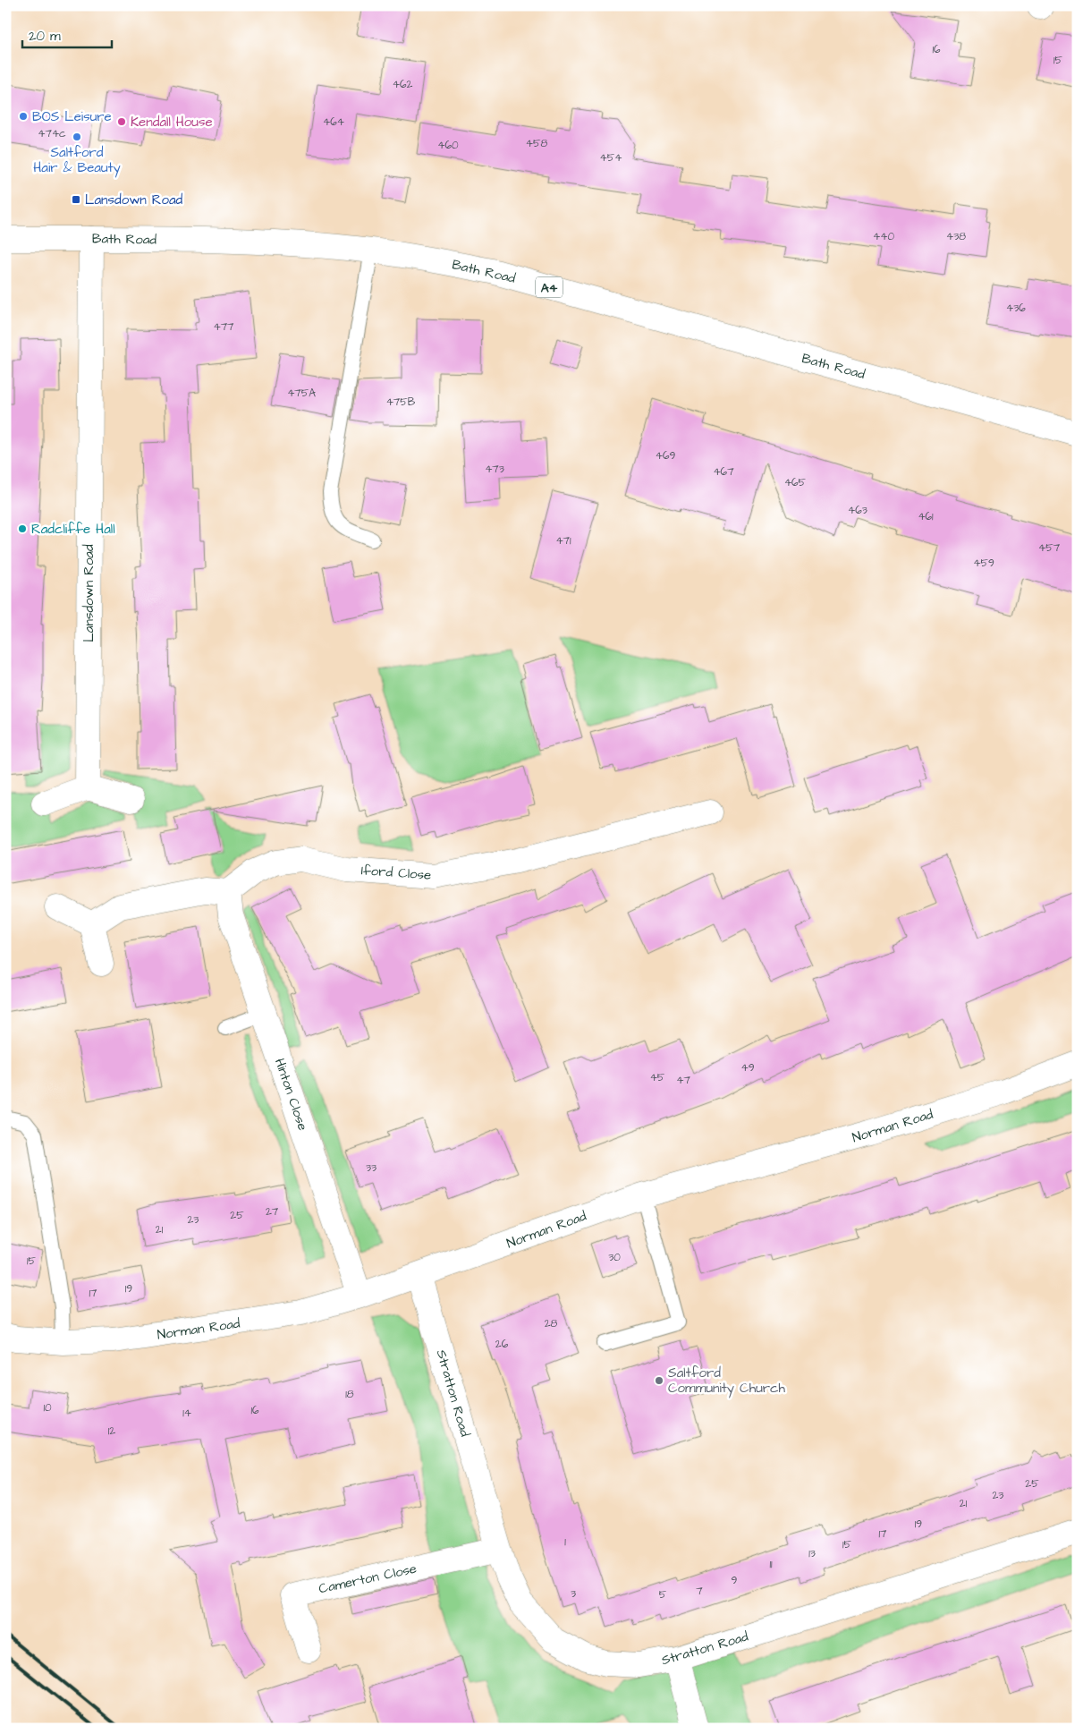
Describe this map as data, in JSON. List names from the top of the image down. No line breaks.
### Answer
{"streets":{"main road":["Bath Road","A4","Lansdown Road","Iford Close","Hinton Close","Norman Road","Stratton Road","Camerton Close"]},"crossings":[["Bath Road","Lansdown Road"],["Iford Close","Hinton Close"],["Hinton Close","Norman Road"],["Norman Road","Stratton Road"],["Stratton Road","Camerton Close"]],"places":{"other":["BOS Leisure","Kendall House","Saltford Hair & Beauty","Radcliffe Hall","Saltford Community Church"],"transit":["Lansdown Road"]},"house_numbers":["16","15","462","464","474c","458","460","454","440","438","436","477","475A","475B","469","473","467","465","463","461","471","457","459","49","45","47","33","27","25","23","21","30","15","19","17","28","26","18","10","16","14","12","25","23","21","19","17","1","15","13","11","9","7","3","5"],"scale_bar":"20 m"}
